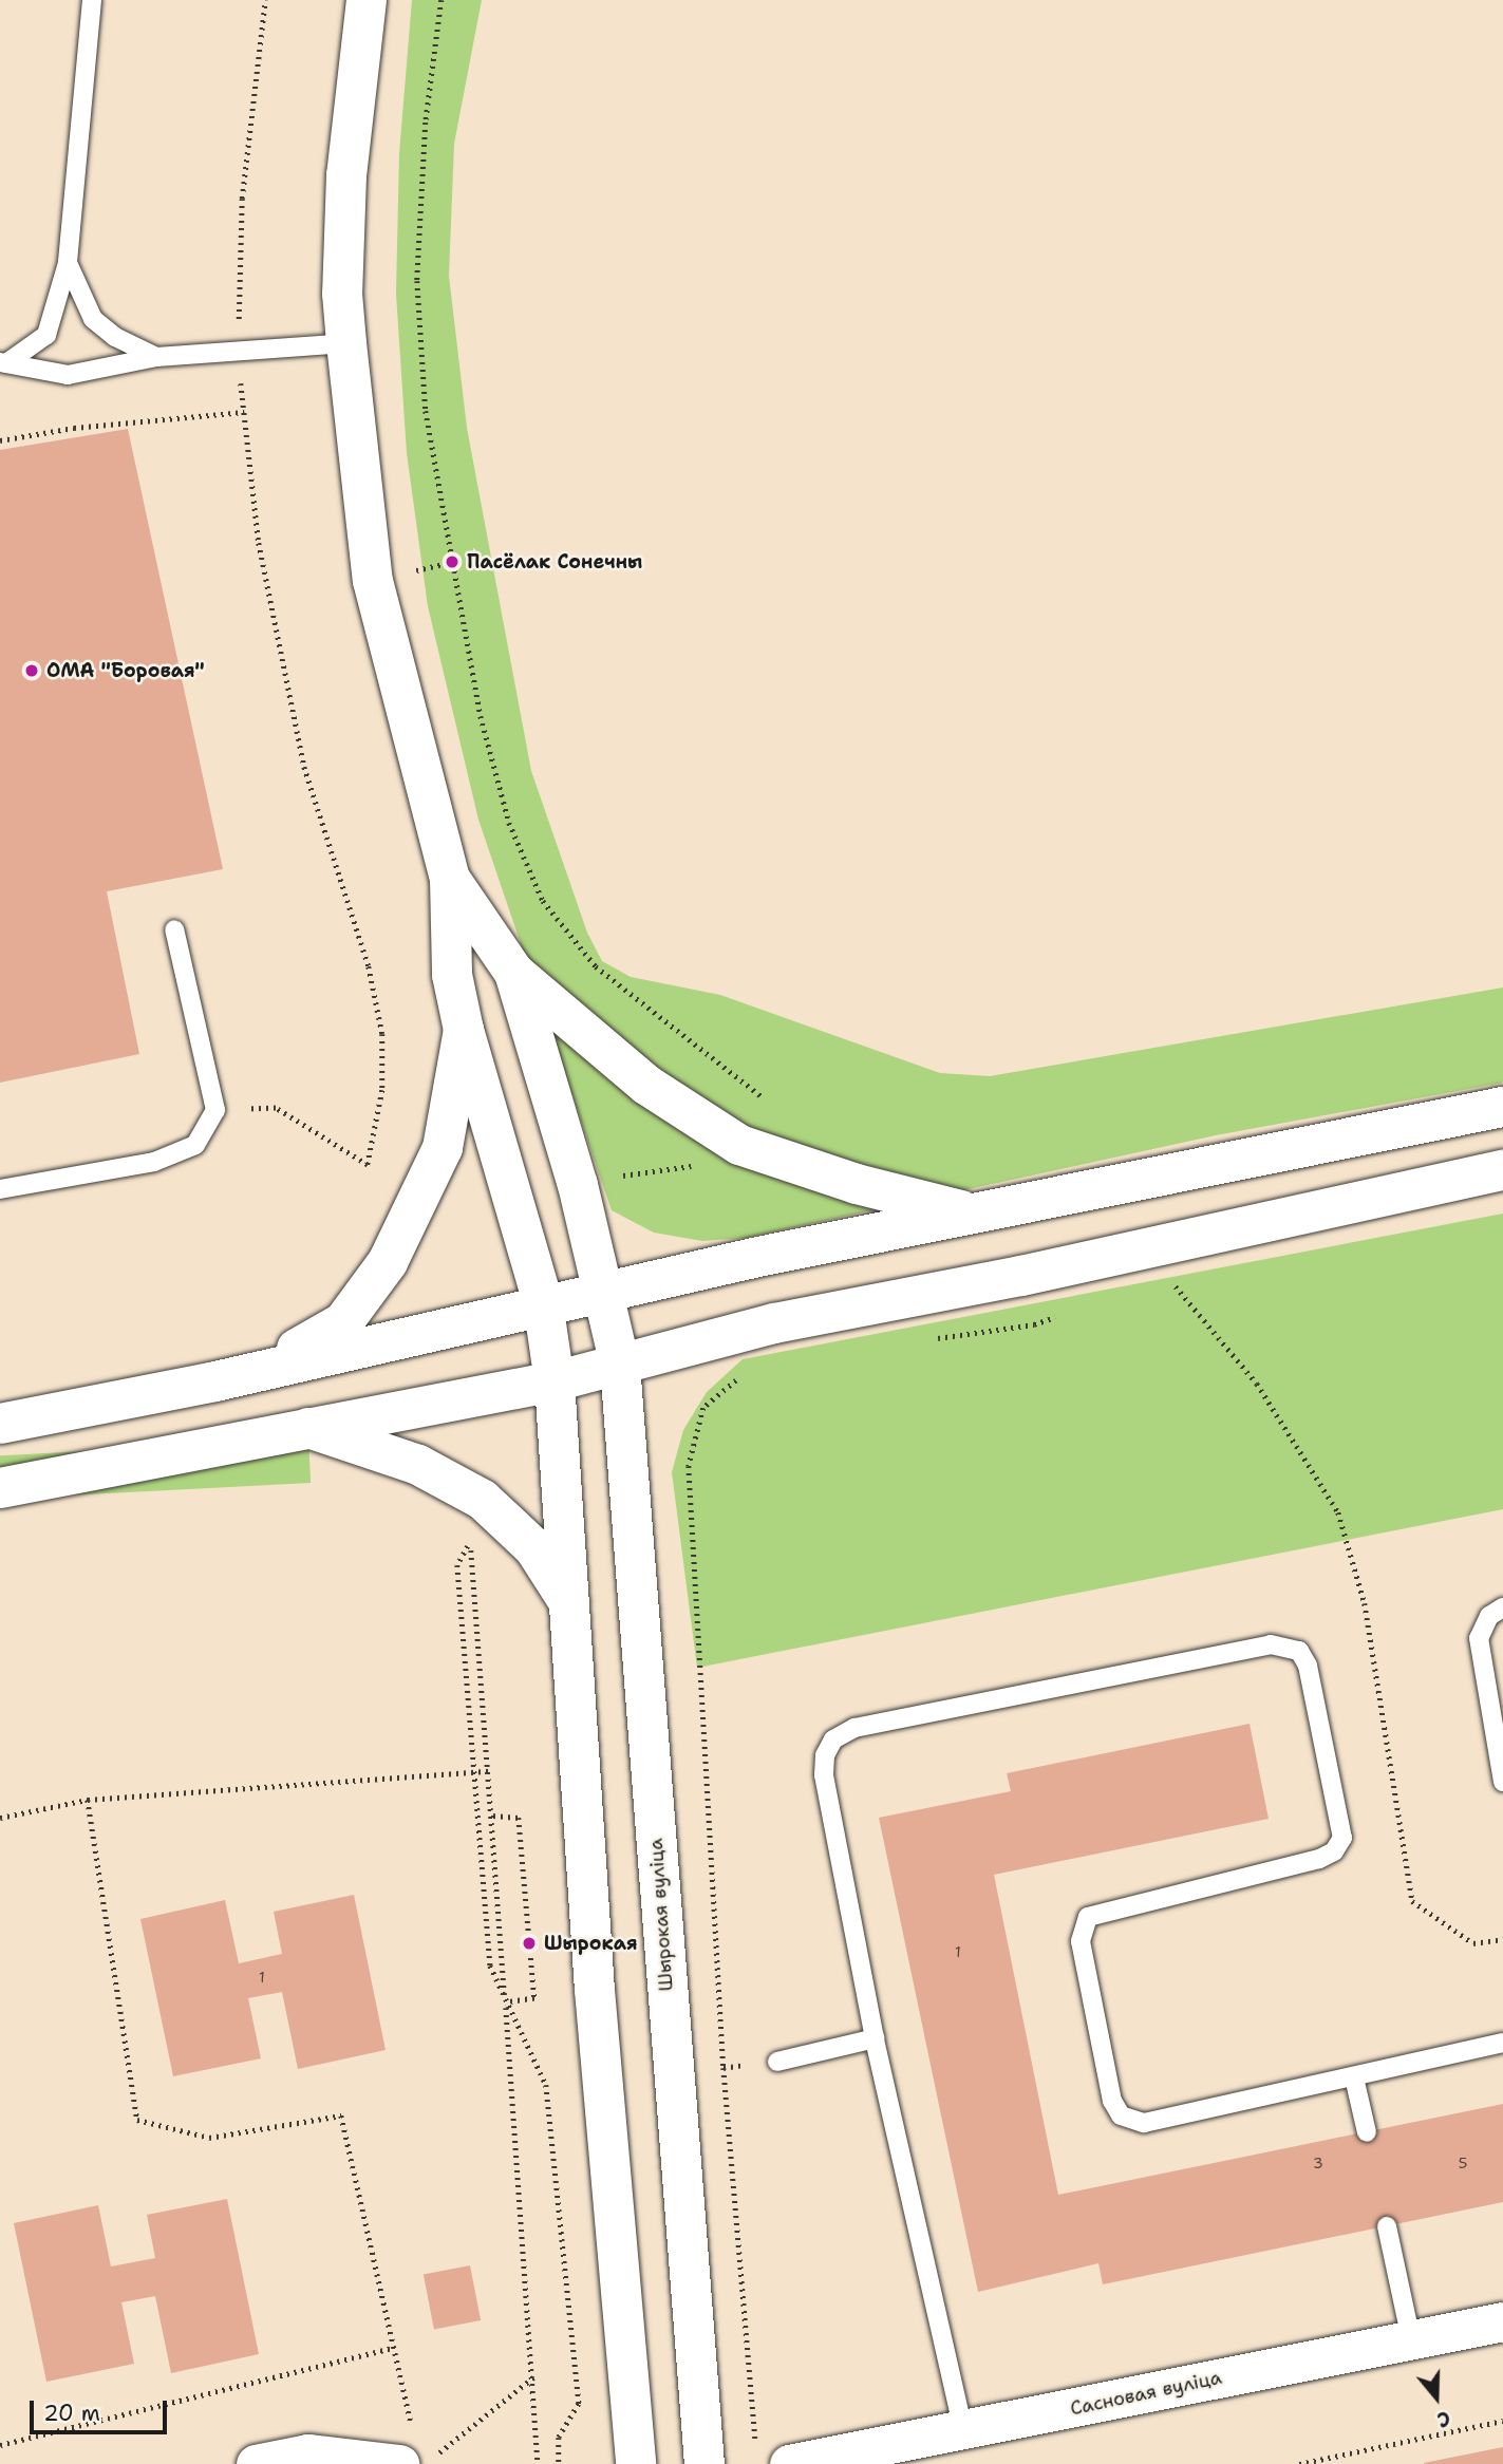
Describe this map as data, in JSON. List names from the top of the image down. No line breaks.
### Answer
{"streets":{"main road":["Шырокая вуліца"],"street":["Сасновая вуліца"]},"places":["Пасёлак Сонечны","ОМА \"Боровая\"","Шырокая"],"house_numbers":["1","1","3","5"],"scale_bar":"20 m","north":"bottom"}
